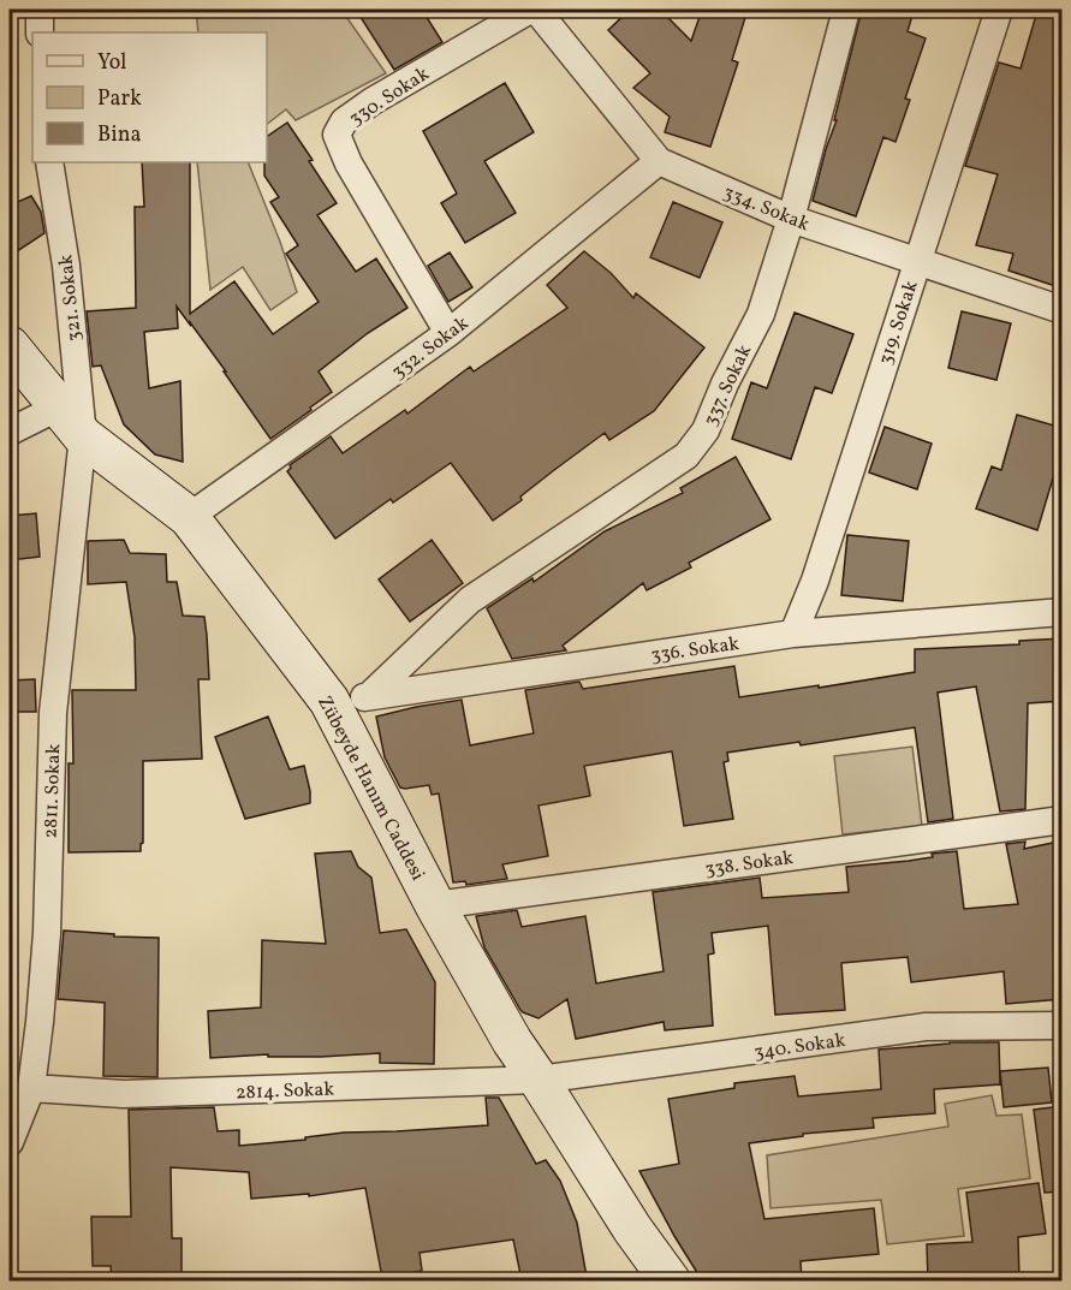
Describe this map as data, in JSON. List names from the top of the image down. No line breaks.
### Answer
{"streets":{"street":["330. Sokak","334. Sokak","321. Sokak","319. Sokak","332. Sokak","337. Sokak","336. Sokak","Zübeyde Hanım Caddesi","2811. Sokak","338. Sokak","340. Sokak","2814. Sokak"]},"crossings":[["330. Sokak","334. Sokak"],["330. Sokak","332. Sokak"],["334. Sokak","319. Sokak"],["334. Sokak","332. Sokak"],["334. Sokak","337. Sokak"],["321. Sokak","Zübeyde Hanım Caddesi"],["321. Sokak","2811. Sokak"],["319. Sokak","336. Sokak"],["332. Sokak","Zübeyde Hanım Caddesi"],["337. Sokak","336. Sokak"],["336. Sokak","Zübeyde Hanım Caddesi"],["Zübeyde Hanım Caddesi","2811. Sokak"],["Zübeyde Hanım Caddesi","338. Sokak"],["Zübeyde Hanım Caddesi","340. Sokak"],["Zübeyde Hanım Caddesi","2814. Sokak"],["2811. Sokak","2814. Sokak"],["340. Sokak","2814. Sokak"]],"legend":["Yol","Park","Bina"]}
